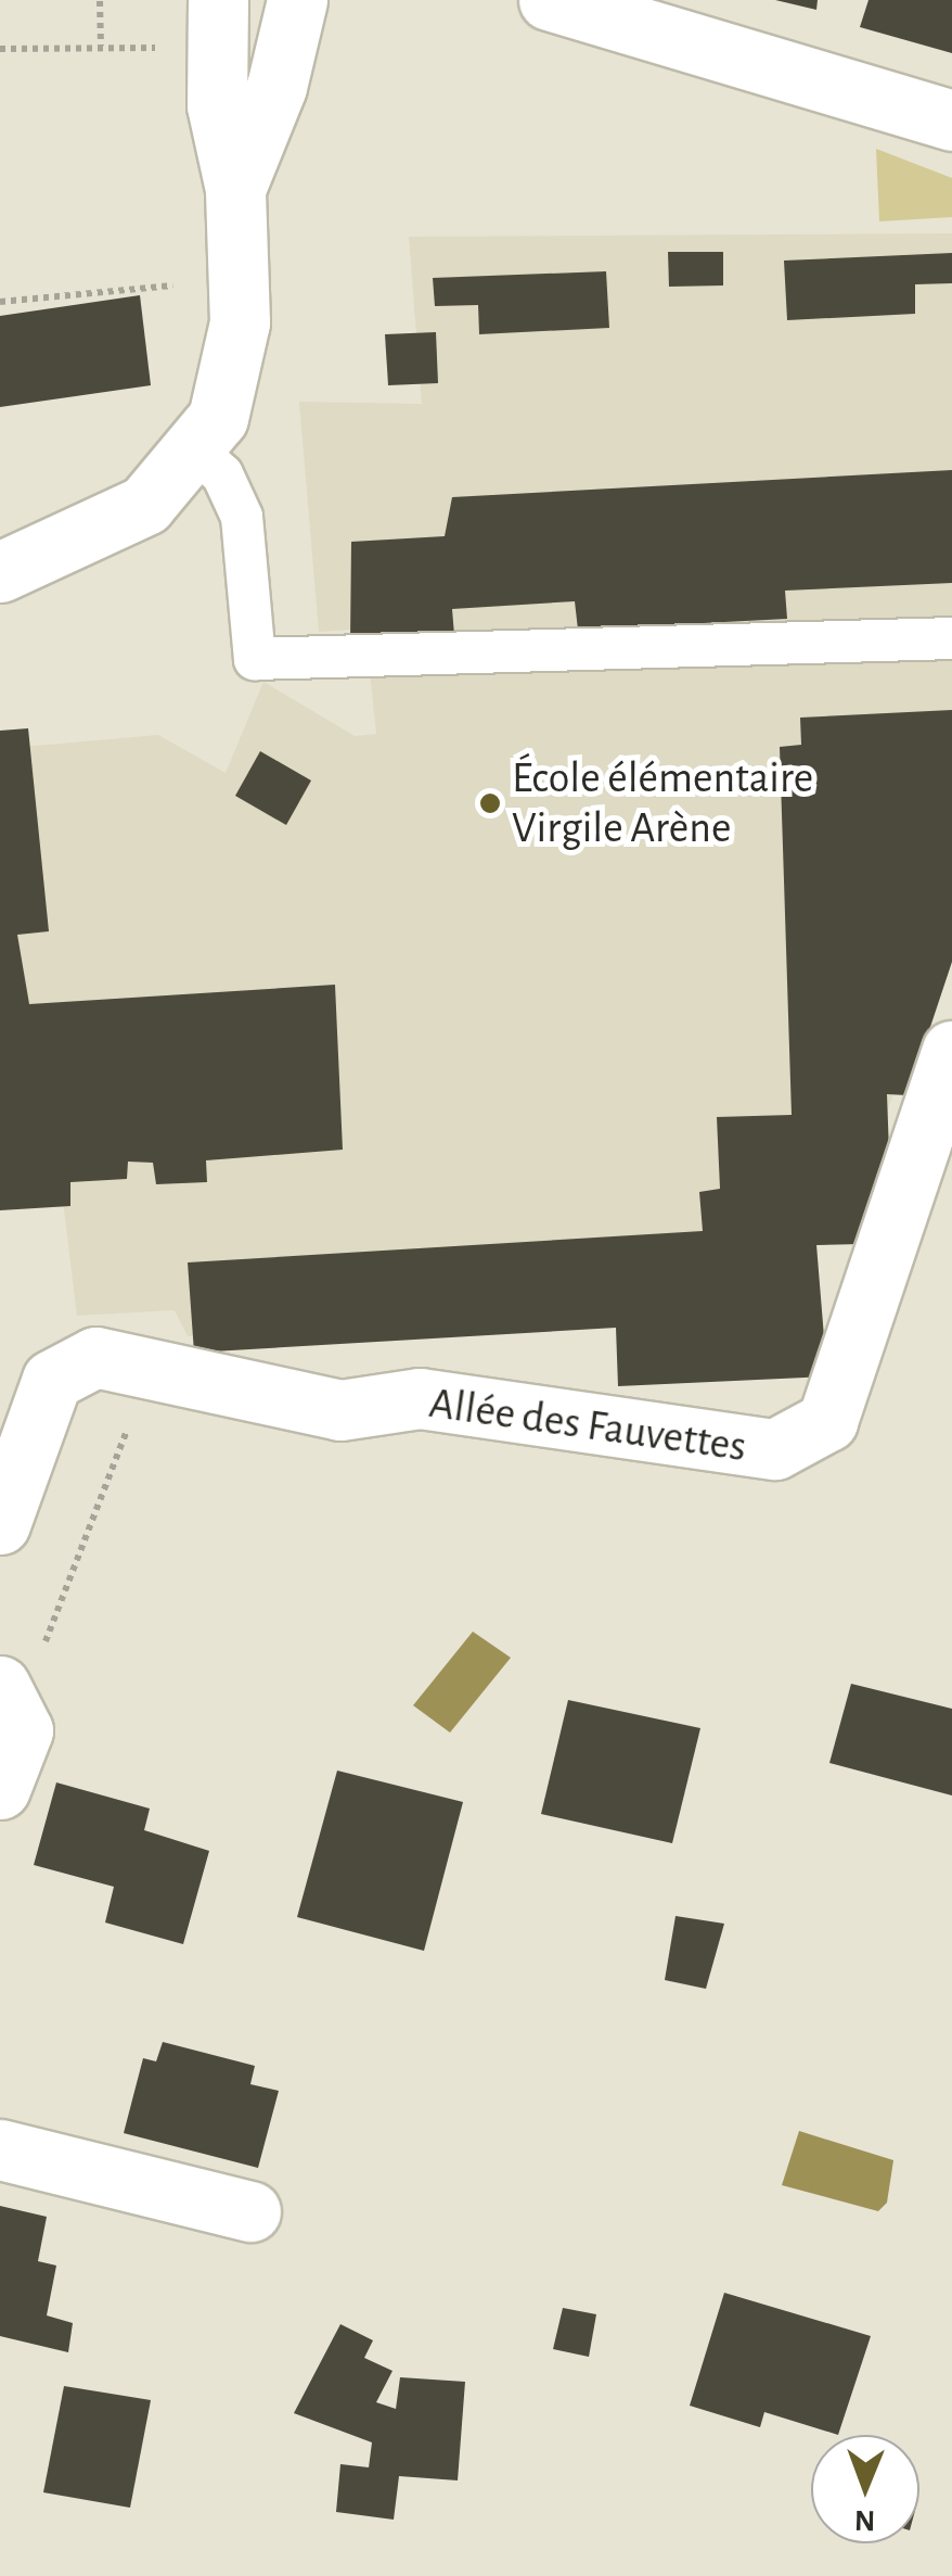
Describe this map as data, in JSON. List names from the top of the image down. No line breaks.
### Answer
{"streets":{"street":["Allée des Fauvettes"]},"places":["École élémentaire Virgile Arène"],"north":"bottom"}
